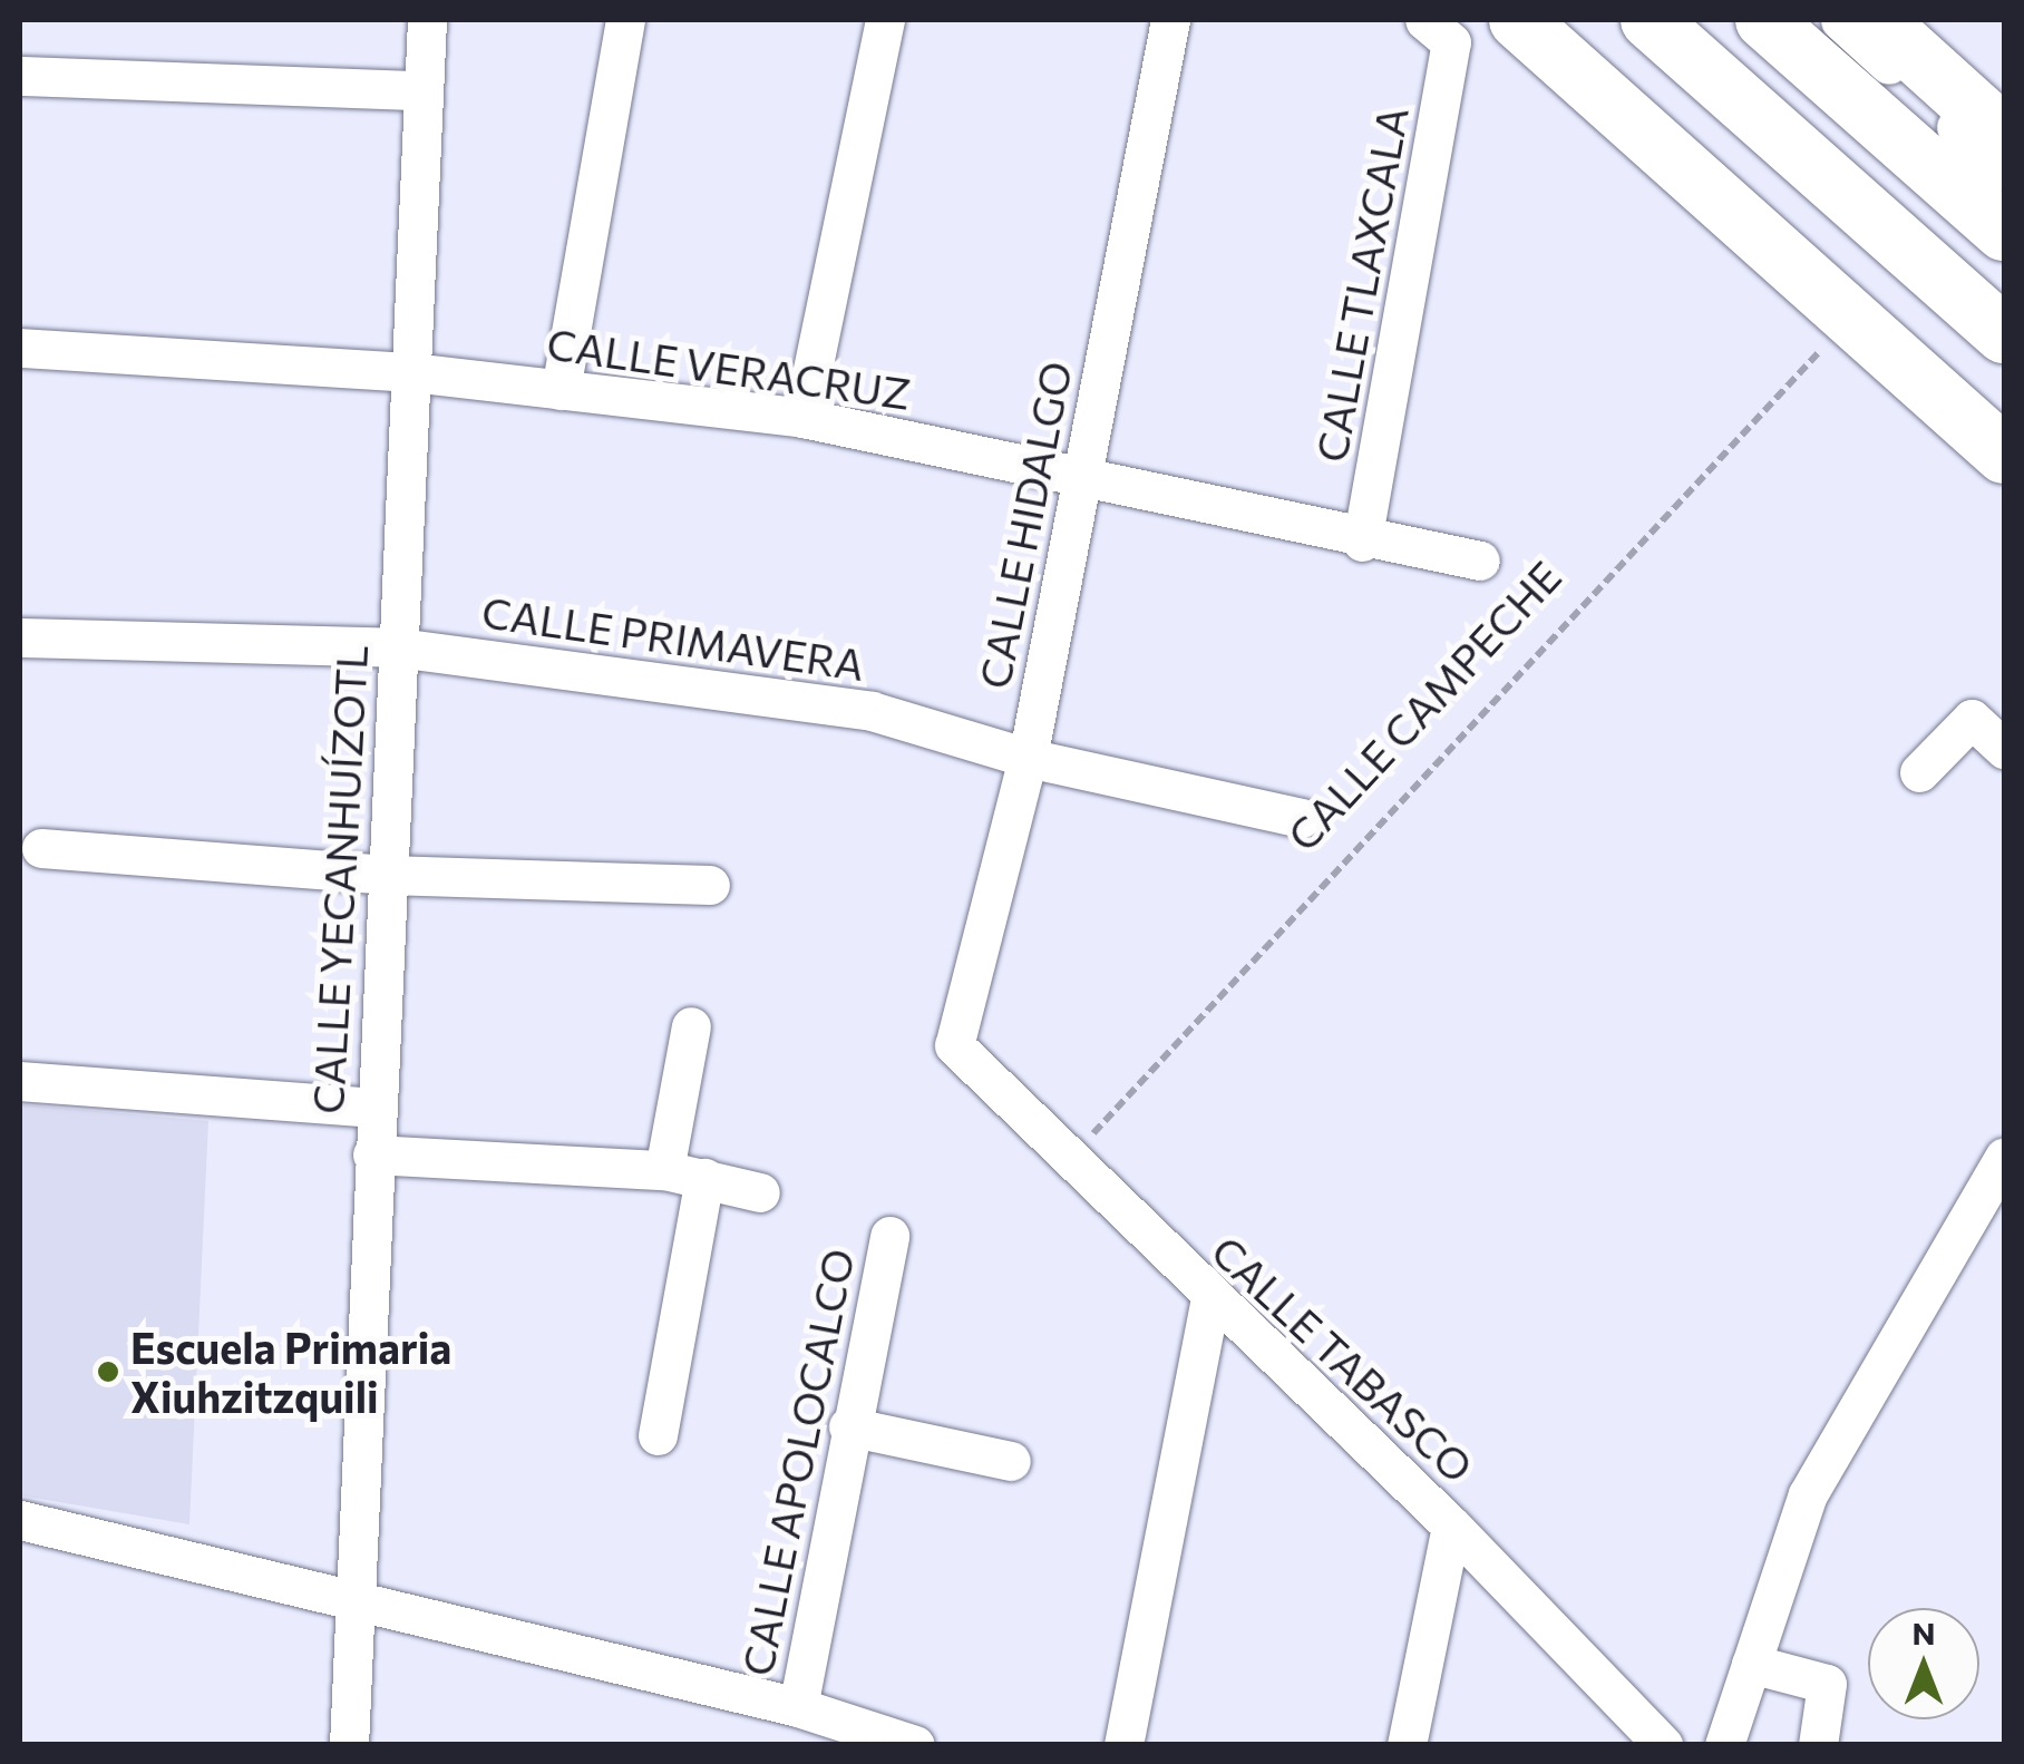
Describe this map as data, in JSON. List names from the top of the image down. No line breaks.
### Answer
{"streets":{"street":["CALLE TLAXCALA","CALLE VERACRUZ","CALLE HIDALGO","CALLE PRIMAVERA","CALLE YECANHUÍZOTL","CALLE TABASCO","CALLE APOLOCALCO"],"path":["CALLE CAMPECHE"]},"crossings":[["CALLE TLAXCALA","CALLE VERACRUZ"],["CALLE VERACRUZ","CALLE HIDALGO"],["CALLE VERACRUZ","CALLE YECANHUÍZOTL"],["CALLE HIDALGO","CALLE PRIMAVERA"],["CALLE HIDALGO","CALLE TABASCO"],["CALLE PRIMAVERA","CALLE YECANHUÍZOTL"],["CALLE CAMPECHE","CALLE TABASCO"],["CALLE YECANHUÍZOTL","CALLE APOLOCALCO"]],"places":["Escuela Primaria Xiuhzitzquili"],"north":"top"}
